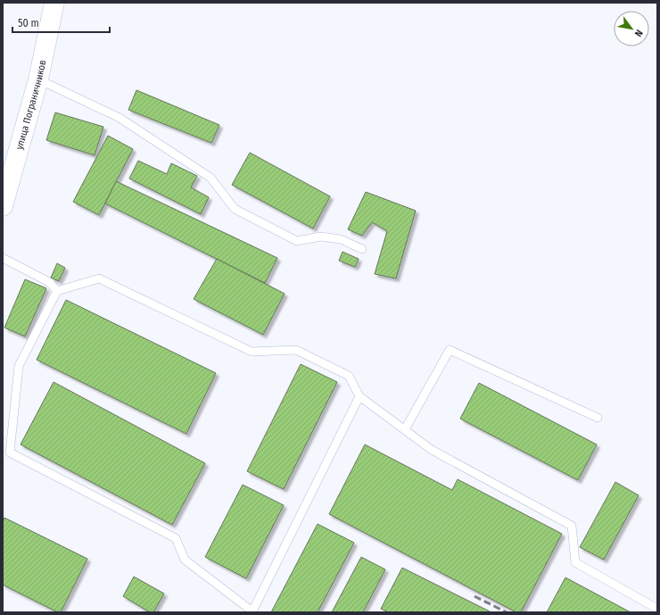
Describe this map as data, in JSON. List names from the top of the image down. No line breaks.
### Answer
{"streets":{"main road":["улица Пограничников"]},"scale_bar":"50 m","north":"bottom right"}
